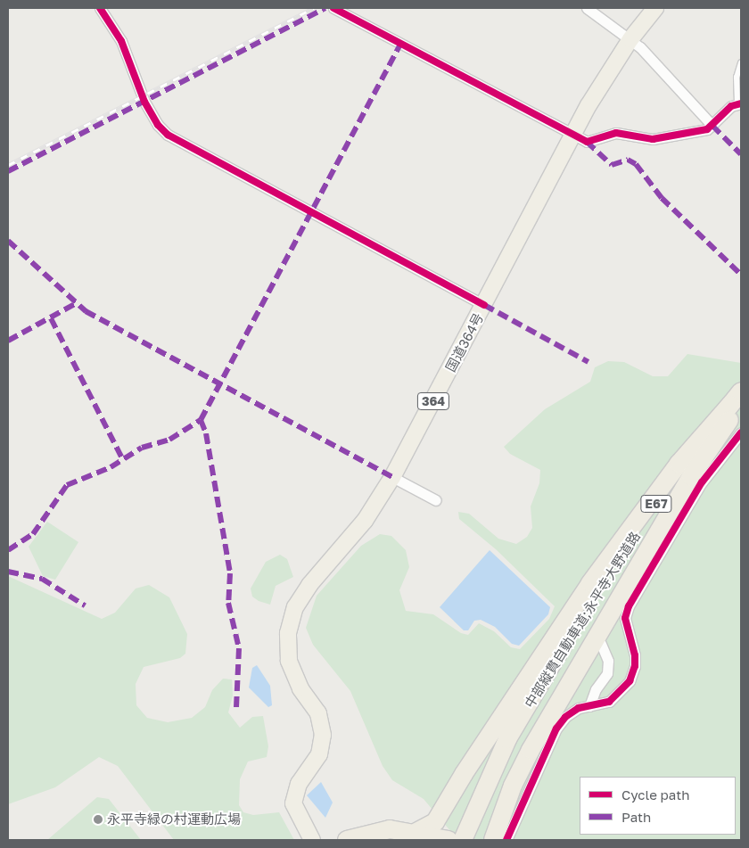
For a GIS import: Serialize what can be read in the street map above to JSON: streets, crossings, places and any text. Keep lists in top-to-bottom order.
{
  "streets": {
    "highway": [
      "国道364号",
      "364",
      "E67",
      "中部縦貫自動車道;永平寺大野道路"
    ]
  },
  "places": ["永平寺緑の村運動広場"],
  "legend": ["Cycle path", "Path"]
}
